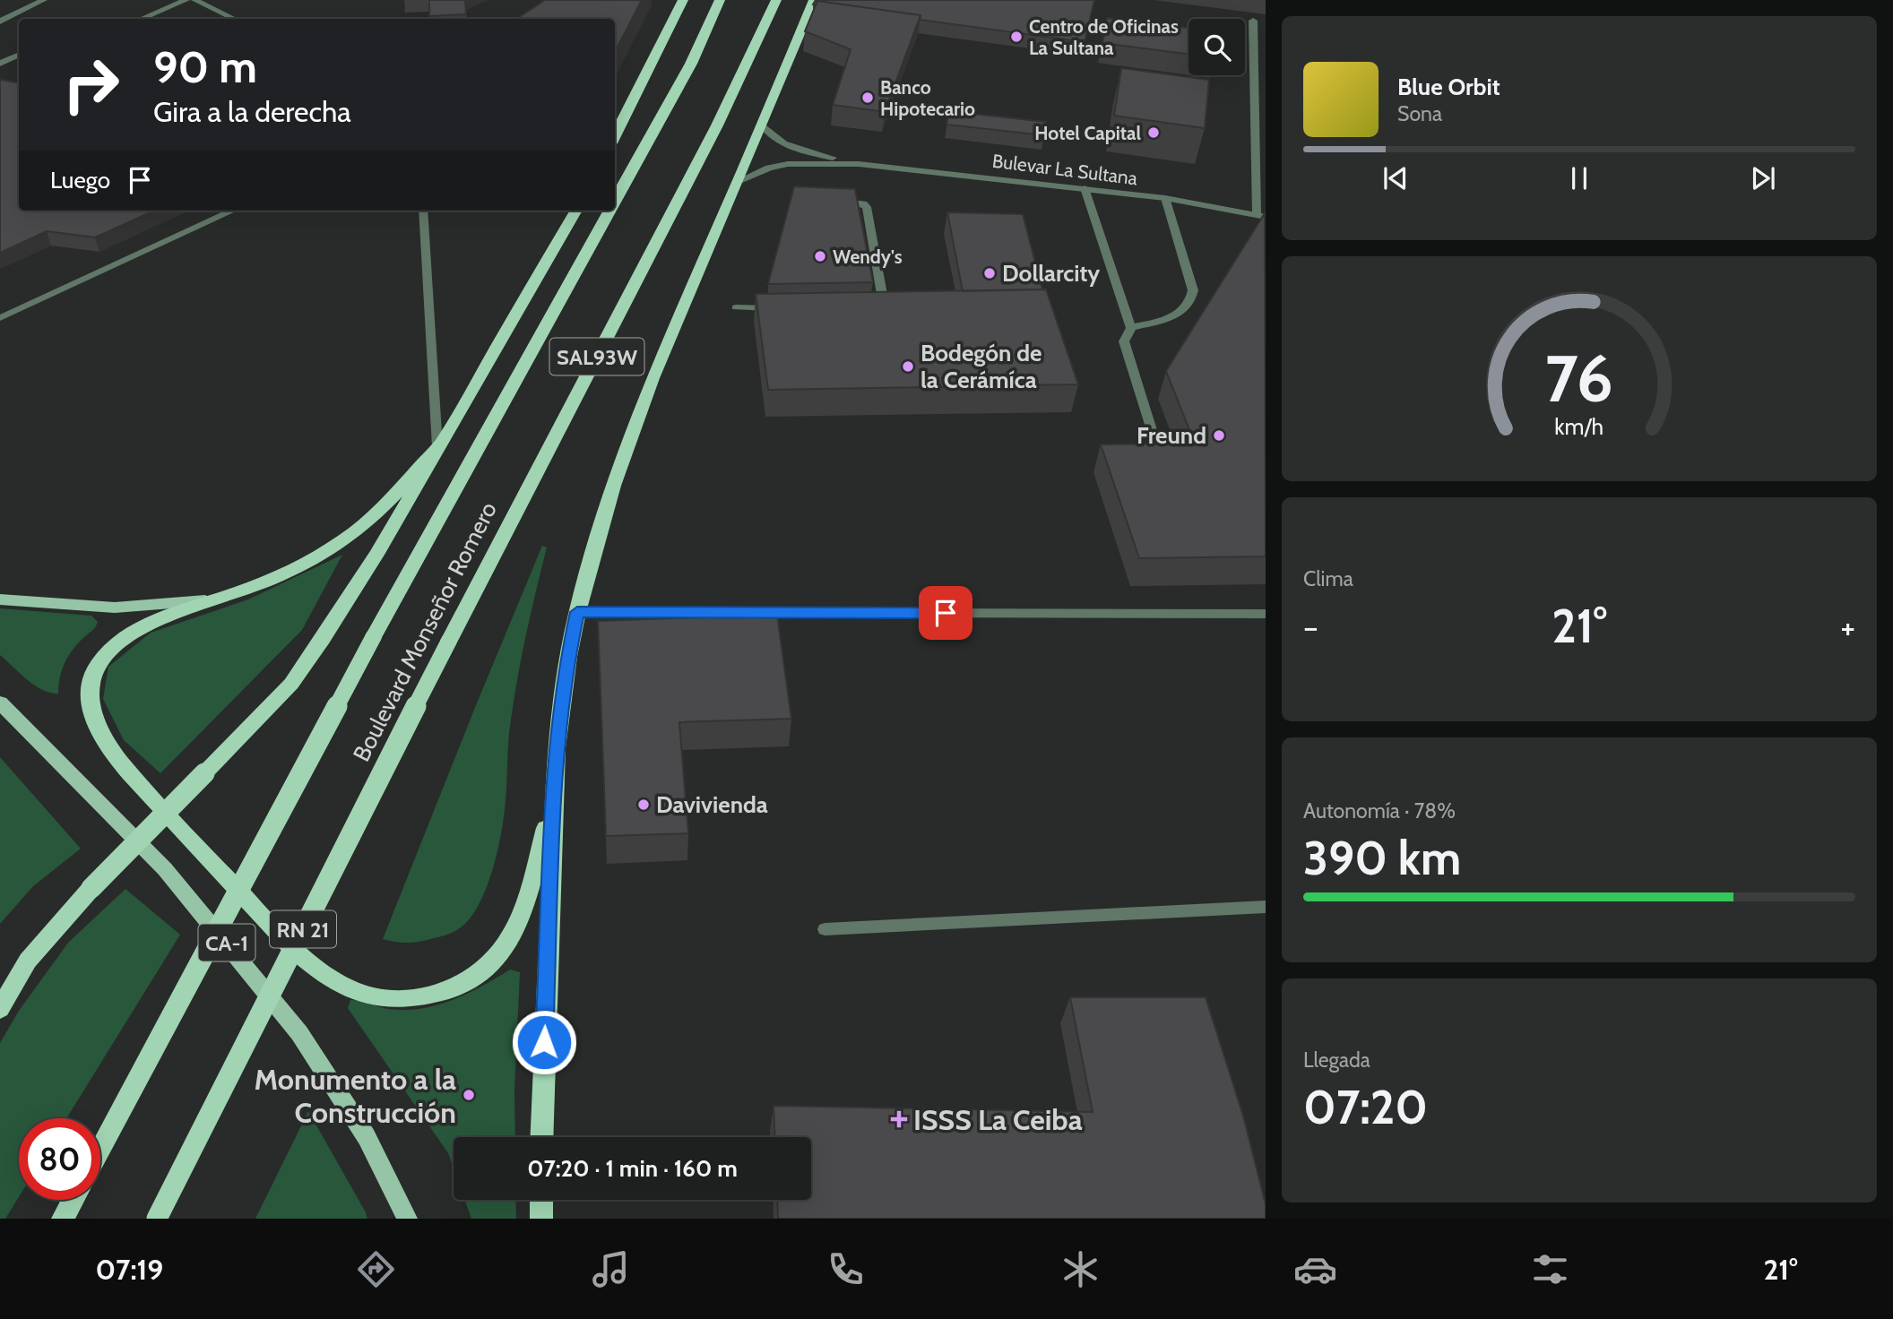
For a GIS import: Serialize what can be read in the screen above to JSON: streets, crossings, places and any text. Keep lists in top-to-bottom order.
{
  "streets": {
    "highway": ["SAL93W", "Boulevard Monseñor Romero", "RN 21"],
    "main road": ["CA-1"],
    "street": ["Bulevar La Sultana"]
  },
  "places": {
    "other": [
      "Centro de Oficinas La Sultana",
      "Banco Hipotecario",
      "Hotel Capital",
      "Wendy's",
      "Dollarcity",
      "Bodegón de la Cerámíca",
      "Freund",
      "Davivienda",
      "Monumento a la Construcción"
    ],
    "health": ["ISSS La Ceiba"]
  },
  "page": {
    "turn": ["90 m", "Gira a la derecha"],
    "song": ["Blue Orbit", "Sona"],
    "then": "Luego",
    "tile": [
      "Clima",
      ["Autonomía · 78%", "390 km"],
      ["Llegada", "07:20"]
    ],
    "heat": ["−", "21°", "+"],
    "limit": "80",
    "trip": "07:20 · 1 min · 160 m",
    "tabs": ["07:19", "21°"],
    "gauge": ["76", "km/h"]
  }
}
